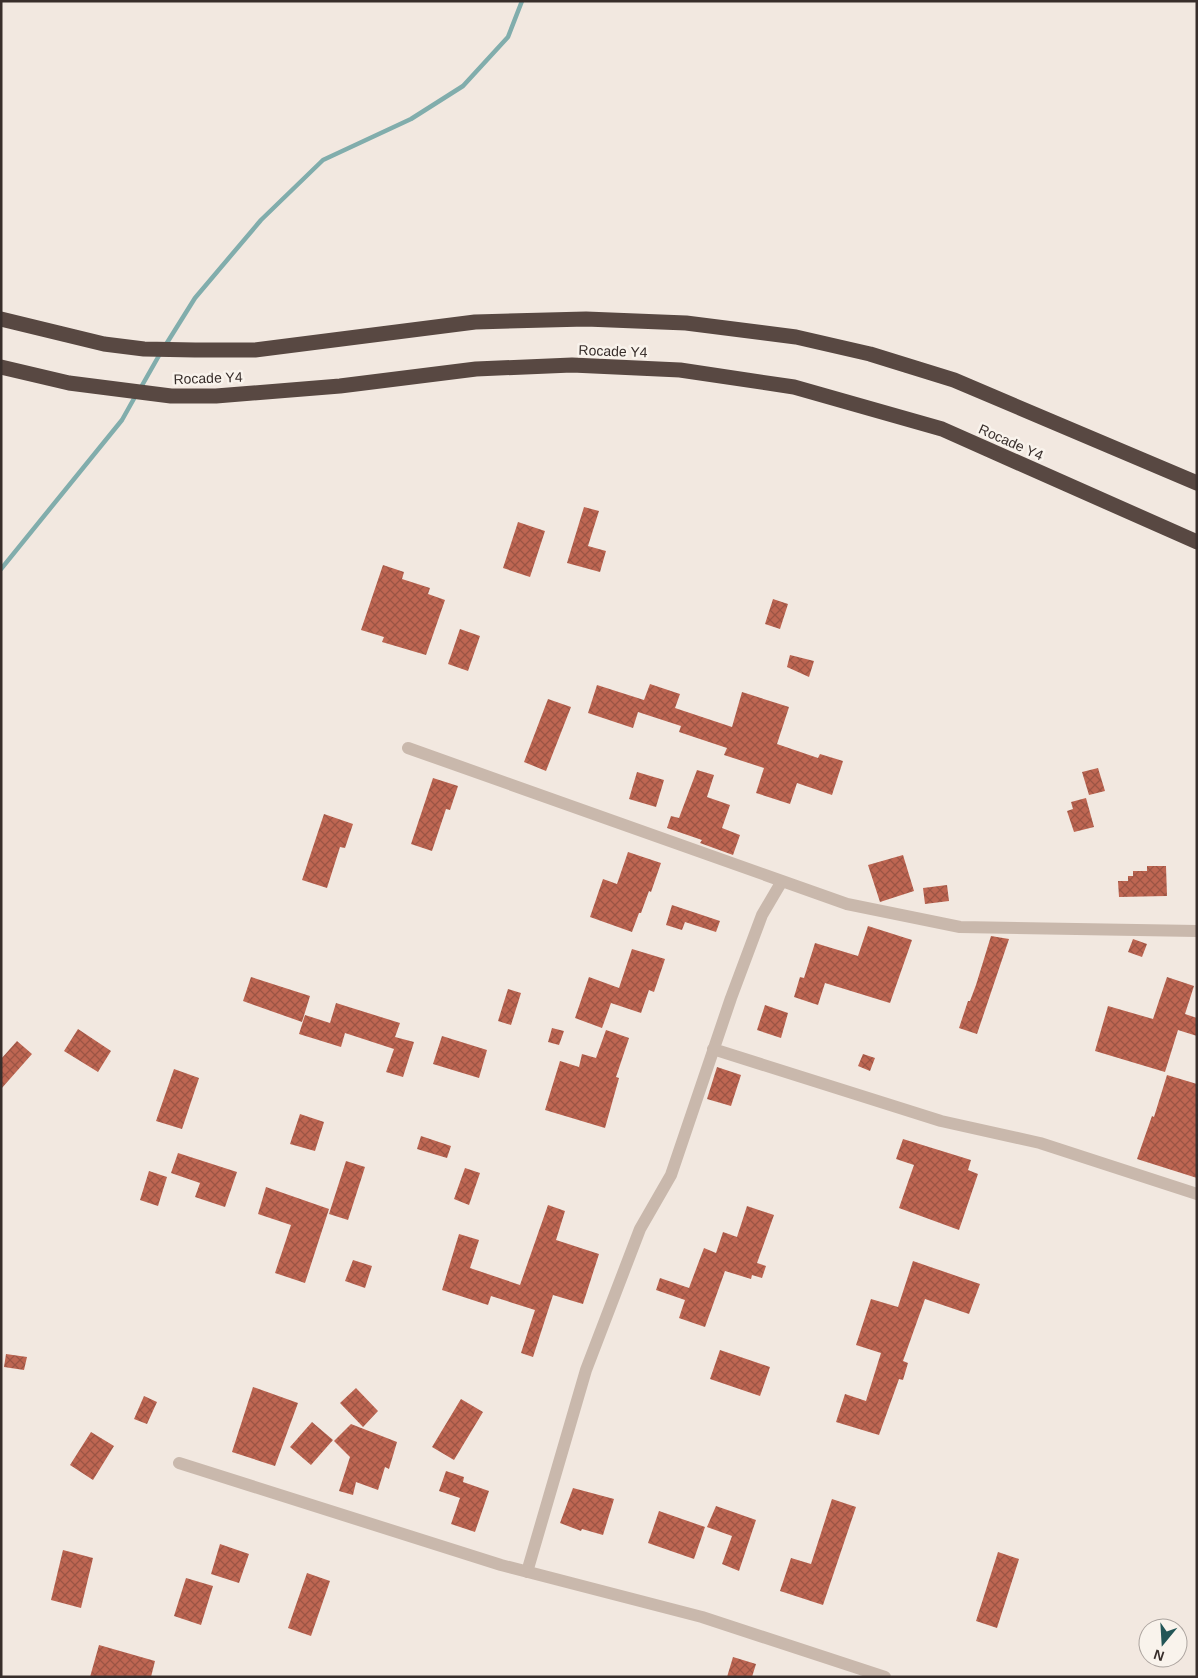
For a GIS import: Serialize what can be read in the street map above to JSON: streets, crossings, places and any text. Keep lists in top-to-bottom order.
{
  "streets": {
    "highway": ["Rocade Y4"]
  },
  "north": "bottom"
}
